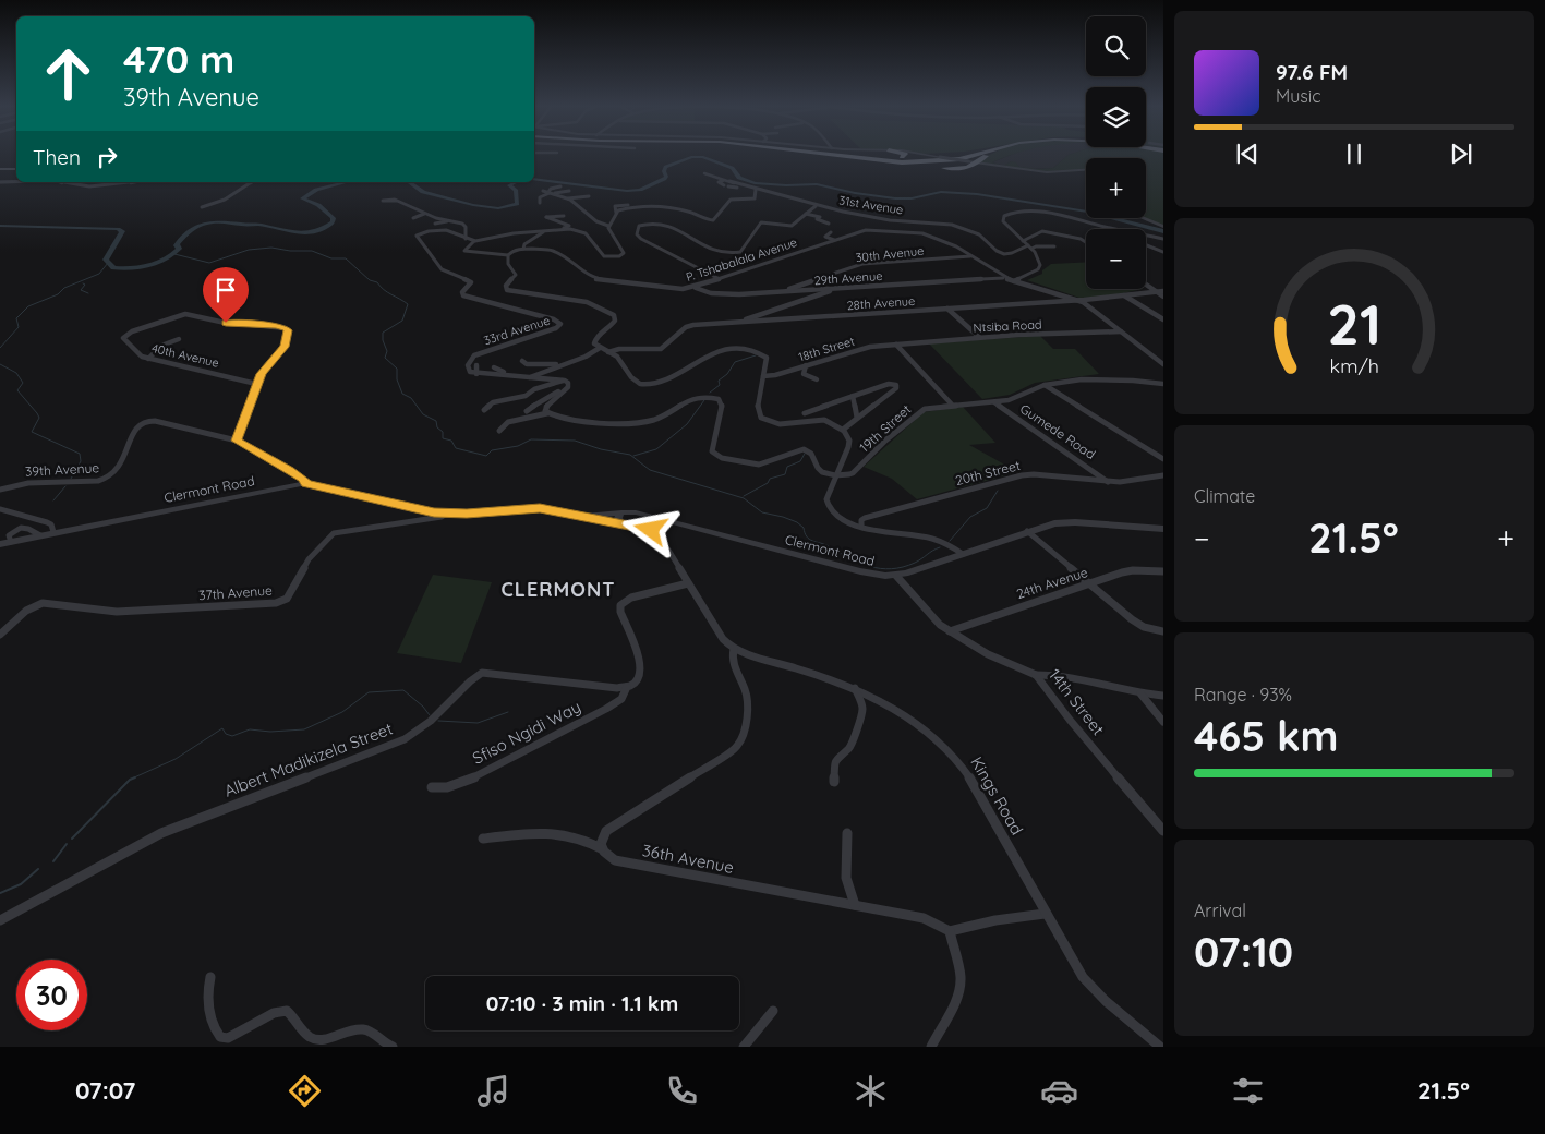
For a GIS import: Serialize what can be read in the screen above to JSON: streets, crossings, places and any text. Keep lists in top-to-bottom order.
{
  "streets": {
    "street": [
      "31st Avenue",
      "30th Avenue",
      "P. Tshabalala Avenue",
      "29th Avenue",
      "28th Avenue",
      "Ntsiba Road",
      "33rd Avenue",
      "18th Street",
      "40th Avenue",
      "19th Street",
      "Gumede Road",
      "39th Avenue",
      "20th Street",
      "Clermont Road",
      "24th Avenue",
      "37th Avenue",
      "14th Street",
      "Sfiso Ngidi Way",
      "Albert Madikizela Street",
      "Kings Road",
      "36th Avenue"
    ]
  },
  "crossings": [
    ["30th Avenue", "P. Tshabalala Avenue"],
    ["30th Avenue", "29th Avenue"],
    ["P. Tshabalala Avenue", "29th Avenue"],
    ["P. Tshabalala Avenue", "28th Avenue"],
    ["Ntsiba Road", "18th Street"],
    ["40th Avenue", "39th Avenue"],
    ["19th Street", "Gumede Road"],
    ["Gumede Road", "20th Street"],
    ["39th Avenue", "Clermont Road"],
    ["Clermont Road", "37th Avenue"],
    ["Clermont Road", "14th Street"],
    ["Clermont Road", "Kings Road"],
    ["24th Avenue", "14th Street"],
    ["Sfiso Ngidi Way", "Albert Madikizela Street"]
  ],
  "districts": ["CLERMONT"],
  "page": {
    "map_buttons": ["+", "−"],
    "turn": ["470 m", "39th Avenue"],
    "song": ["97.6 FM", "Music"],
    "then": "Then",
    "tile": [
      "Climate",
      ["Range · 93%", "465 km"],
      ["Arrival", "07:10"]
    ],
    "heat": ["−", "21.5°", "+"],
    "limit": "30",
    "trip": "07:10 · 3 min · 1.1 km",
    "tabs": ["07:07", "21.5°"],
    "gauge": ["21", "km/h"]
  }
}
